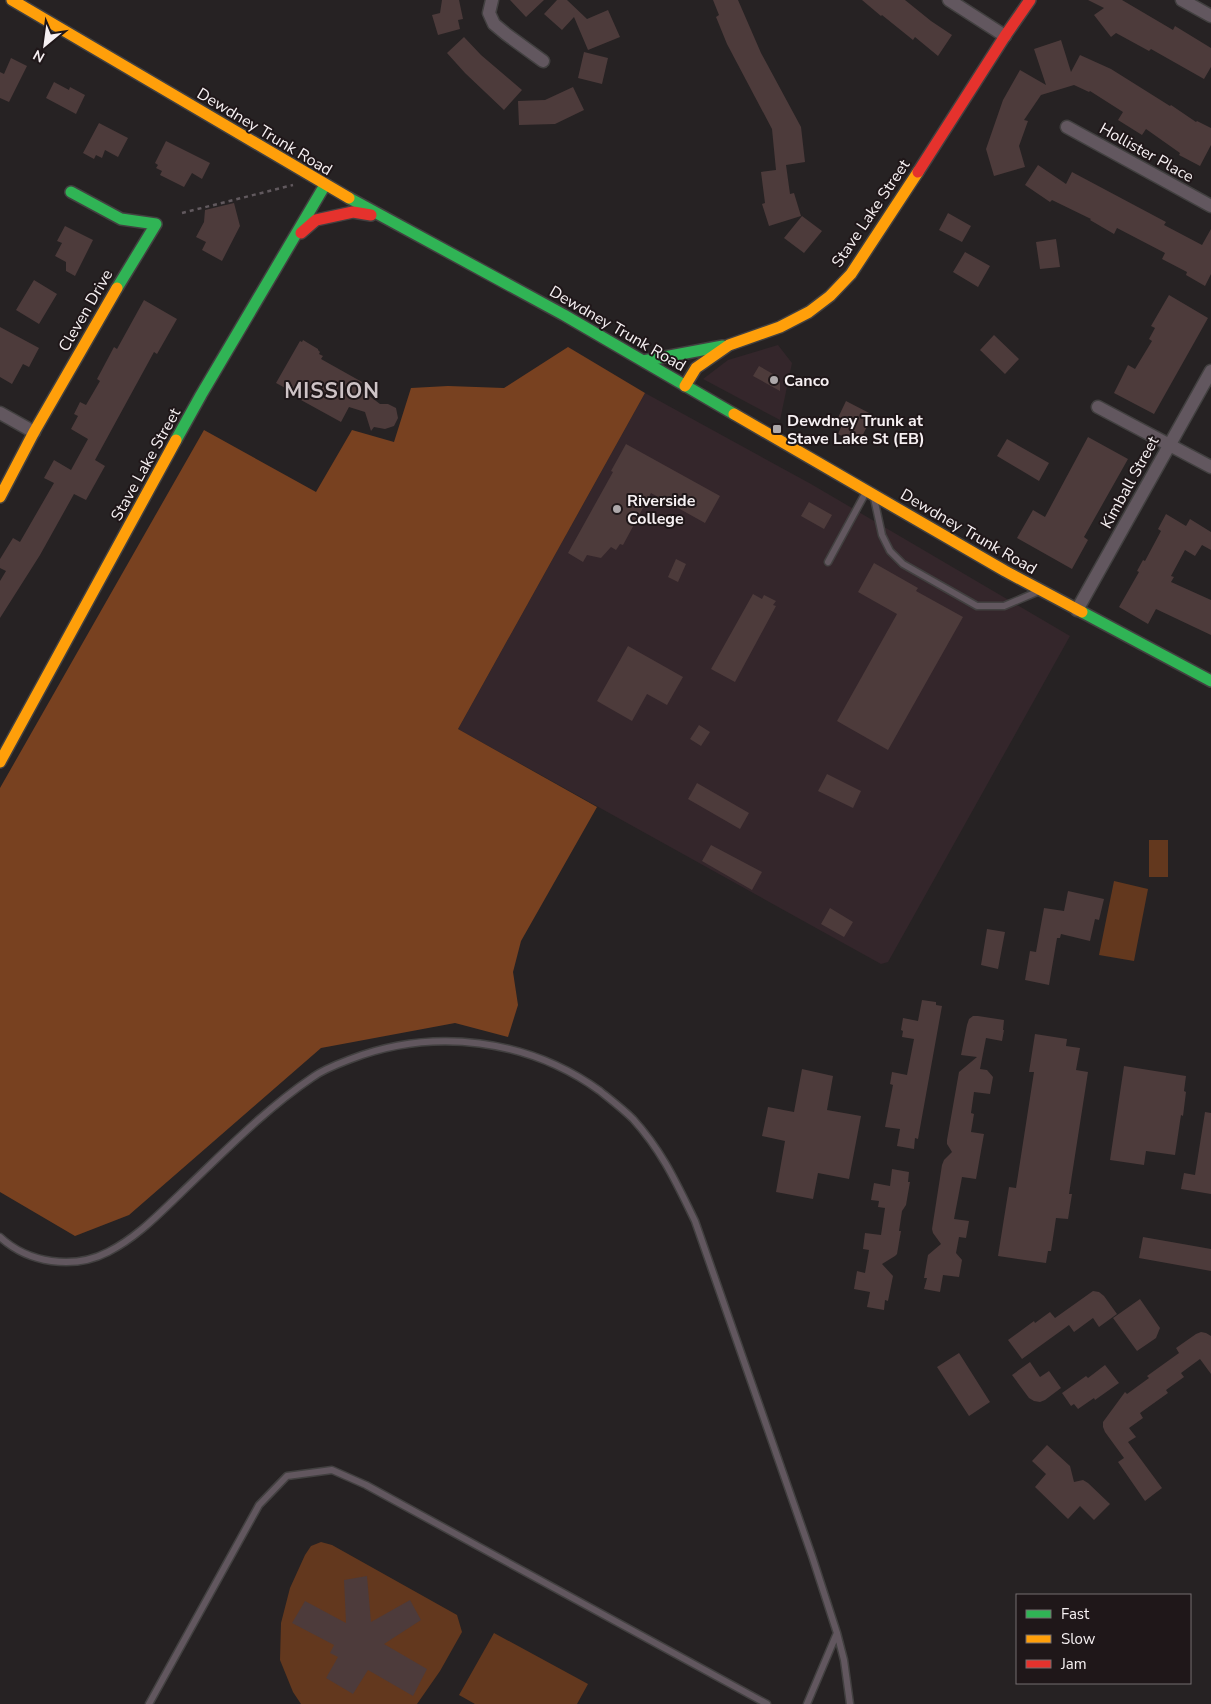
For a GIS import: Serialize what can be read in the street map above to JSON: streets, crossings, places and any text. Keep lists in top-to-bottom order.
{
  "streets": {
    "main road": ["Dewdney Trunk Road", "Stave Lake Street", "Cleven Drive"],
    "street": ["Hollister Place", "Kimball Street"]
  },
  "crossings": [
    ["Dewdney Trunk Road", "Stave Lake Street"],
    ["Dewdney Trunk Road", "Kimball Street"]
  ],
  "districts": ["MISSION"],
  "places": {
    "other": ["Canco", "Riverside College"],
    "transit": ["Dewdney Trunk at Stave Lake St (EB)"]
  },
  "legend": ["Fast", "Slow", "Jam"],
  "north": "bottom left"
}
